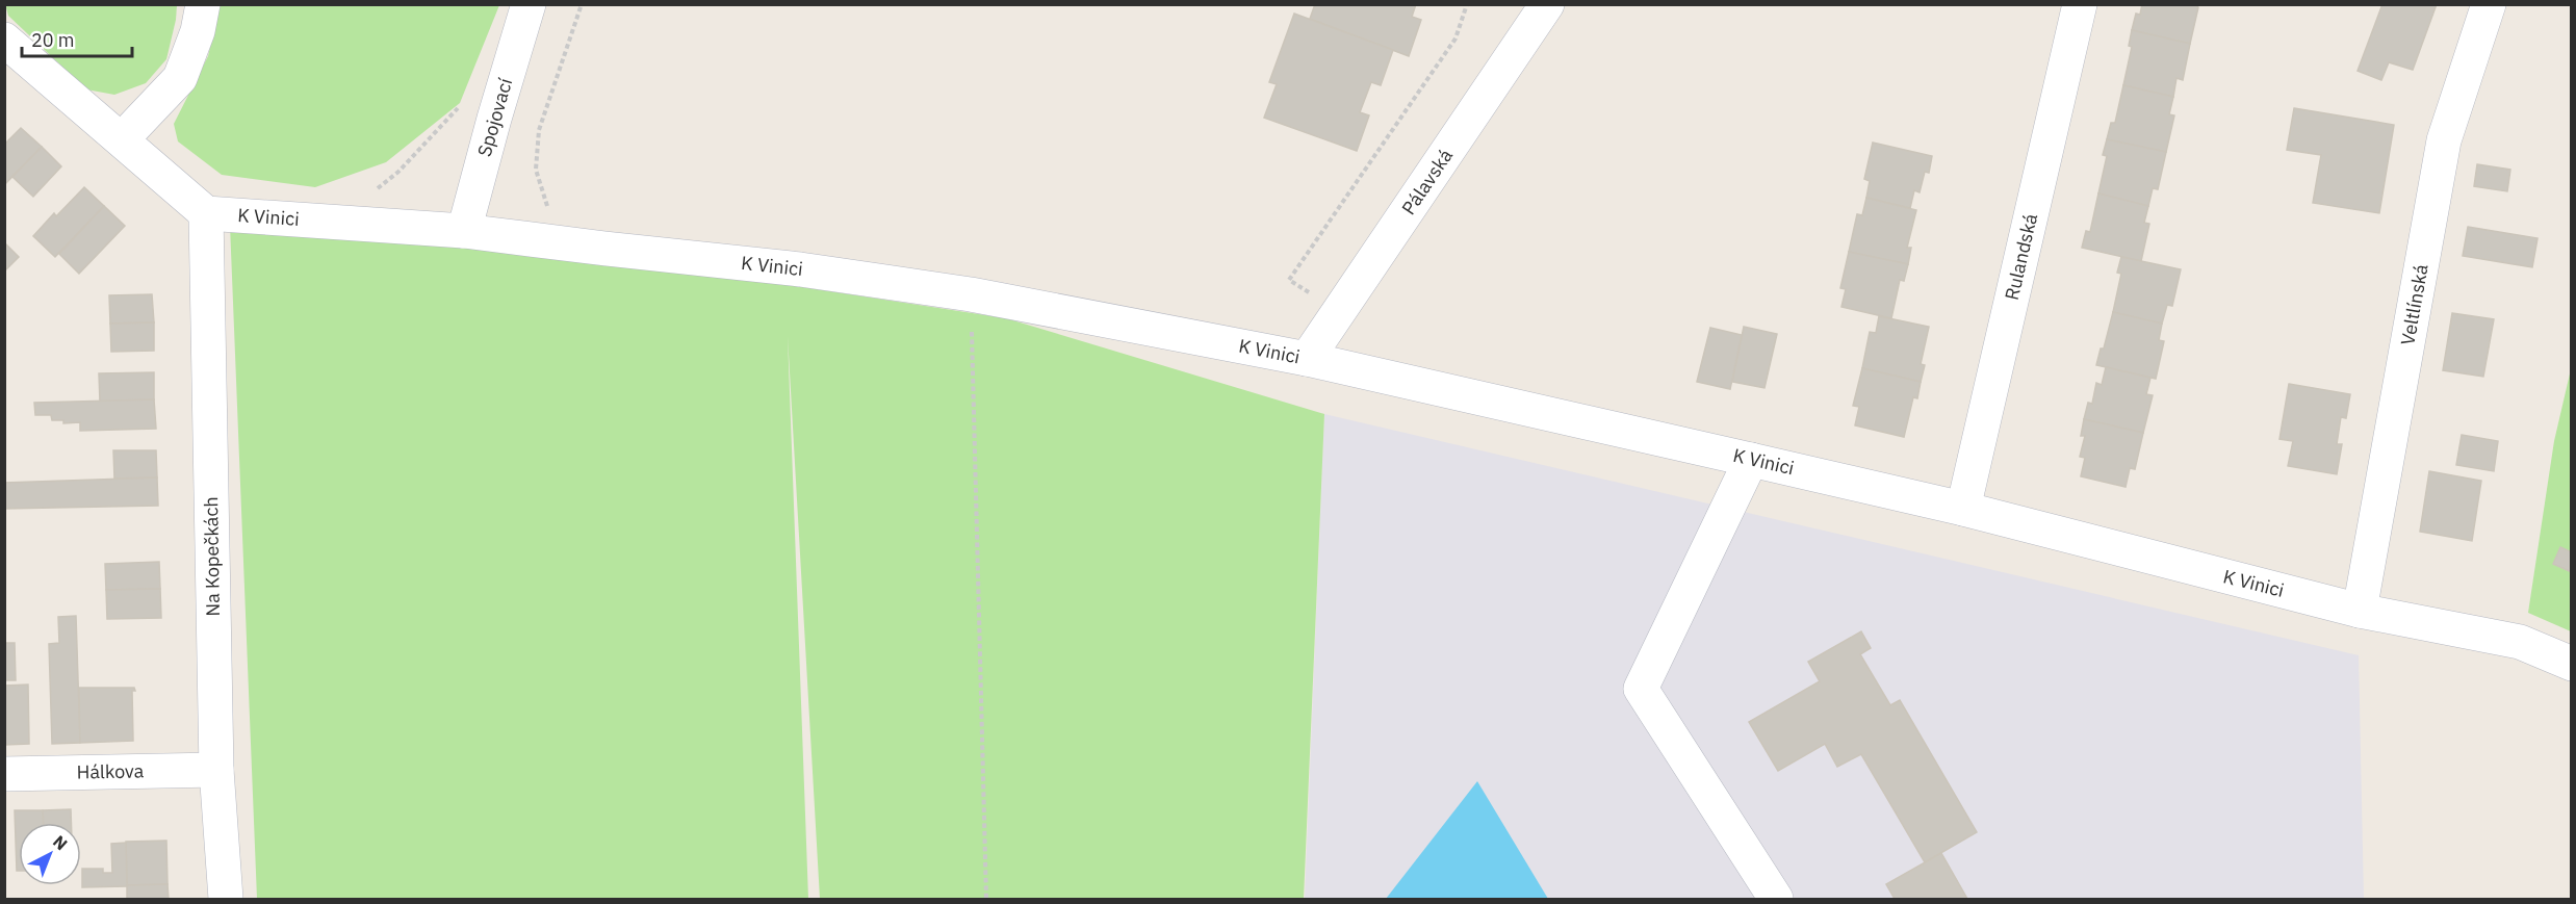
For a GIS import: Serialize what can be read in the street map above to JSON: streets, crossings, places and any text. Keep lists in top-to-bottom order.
{
  "streets": {
    "street": [
      "Spojovací",
      "Pálavská",
      "K Vinici",
      "Rulandská",
      "Veltlínská",
      "Na Kopečkách",
      "Hálkova"
    ]
  },
  "crossings": [
    ["Spojovací", "K Vinici"],
    ["Pálavská", "K Vinici"],
    ["K Vinici", "Rulandská"],
    ["K Vinici", "Veltlínská"],
    ["K Vinici", "Na Kopečkách"],
    ["Na Kopečkách", "Hálkova"]
  ],
  "scale_bar": "20 m",
  "north": "top right"
}
